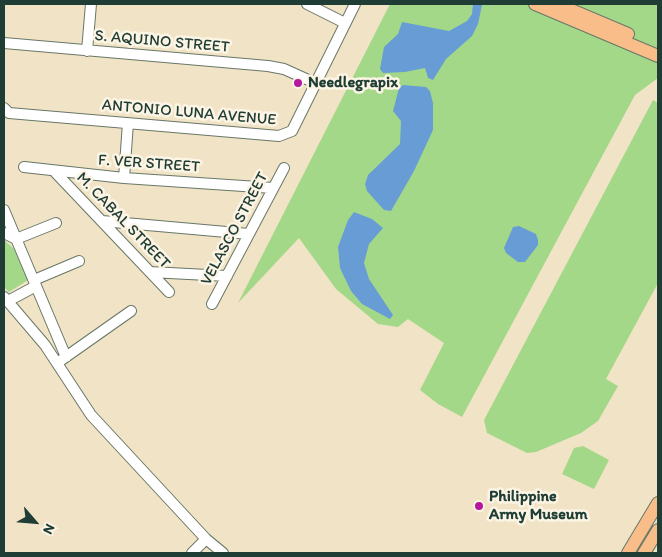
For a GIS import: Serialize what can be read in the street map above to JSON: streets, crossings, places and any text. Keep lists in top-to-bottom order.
{
  "streets": {
    "street": [
      "S. AQUINO STREET",
      "ANTONIO LUNA AVENUE",
      "F. VER STREET",
      "M. CABAL STREET",
      "VELASCO STREET"
    ]
  },
  "crossings": [
    ["S. AQUINO STREET", "ANTONIO LUNA AVENUE"],
    ["F. VER STREET", "M. CABAL STREET"],
    ["F. VER STREET", "VELASCO STREET"]
  ],
  "places": ["Needlegrapix", "Philippine Army Museum"],
  "north": "bottom right"
}
